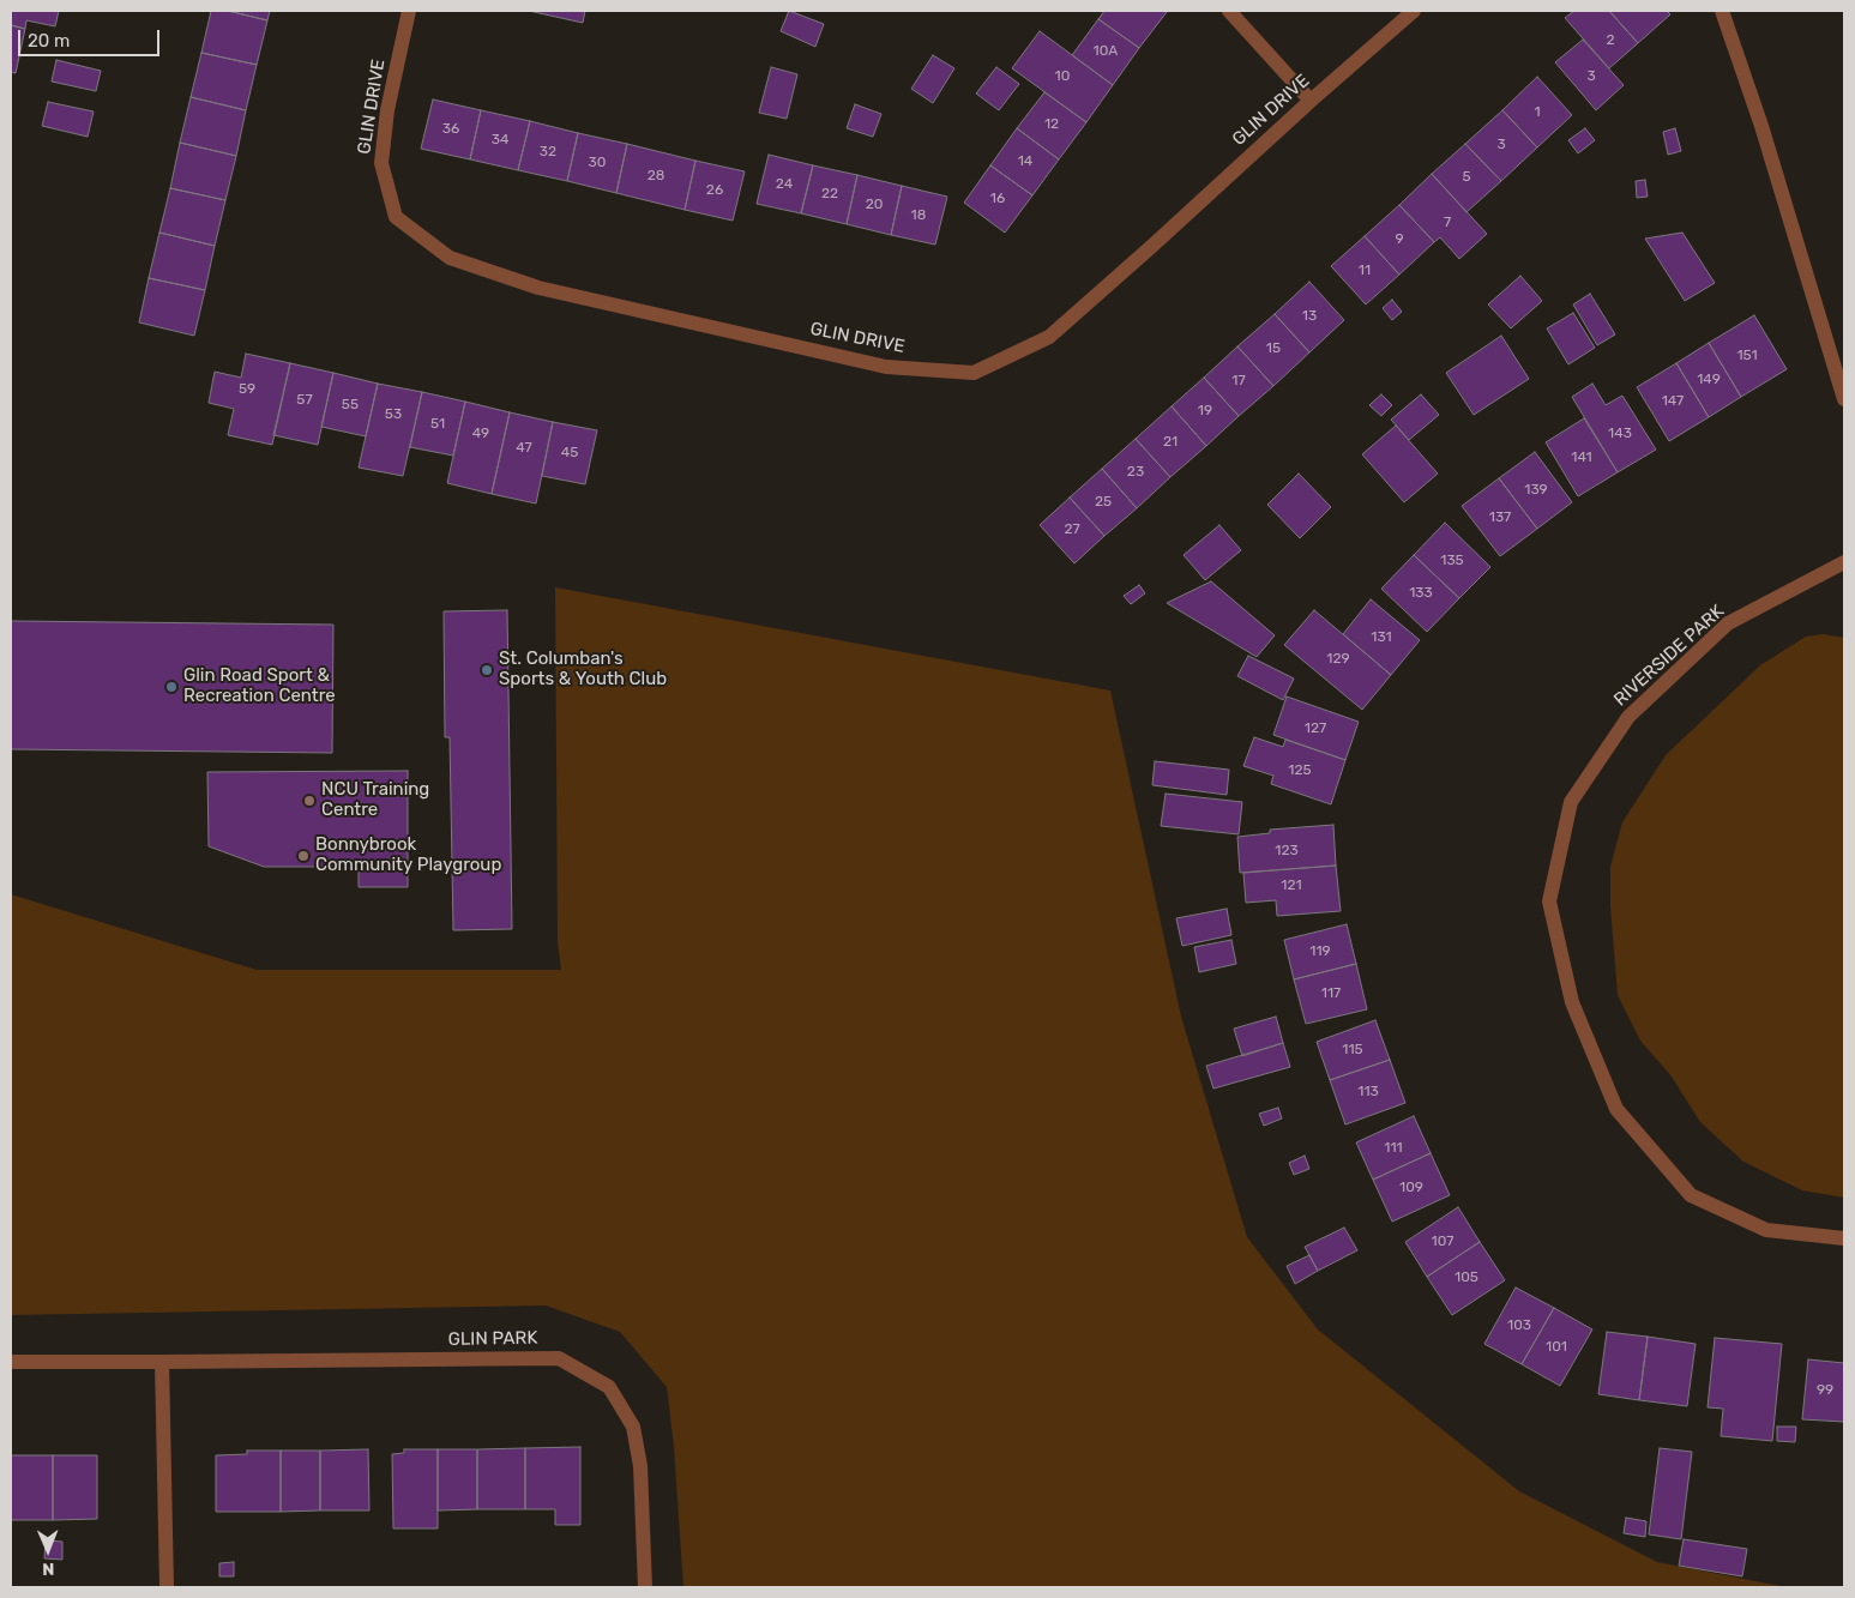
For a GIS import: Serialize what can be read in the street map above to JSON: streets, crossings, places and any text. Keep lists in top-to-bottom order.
{
  "streets": {
    "street": ["GLIN DRIVE", "RIVERSIDE PARK", "GLIN PARK"]
  },
  "places": [
    "St. Columban's Sports & Youth Club",
    "Glin Road Sport & Recreation Centre",
    "NCU Training Centre",
    "Bonnybrook Community Playgroup"
  ],
  "house_numbers": [
    "2",
    "10A",
    "10",
    "3",
    "1",
    "12",
    "36",
    "34",
    "3",
    "32",
    "14",
    "30",
    "28",
    "5",
    "24",
    "26",
    "22",
    "16",
    "20",
    "18",
    "7",
    "9",
    "11",
    "13",
    "15",
    "151",
    "149",
    "17",
    "59",
    "57",
    "147",
    "55",
    "19",
    "53",
    "51",
    "49",
    "143",
    "21",
    "47",
    "45",
    "141",
    "23",
    "139",
    "25",
    "137",
    "27",
    "135",
    "133",
    "131",
    "129",
    "127",
    "125",
    "123",
    "121",
    "119",
    "117",
    "115",
    "113",
    "111",
    "109",
    "107",
    "105",
    "103",
    "101",
    "99"
  ],
  "scale_bar": "20 m",
  "north": "bottom"
}
